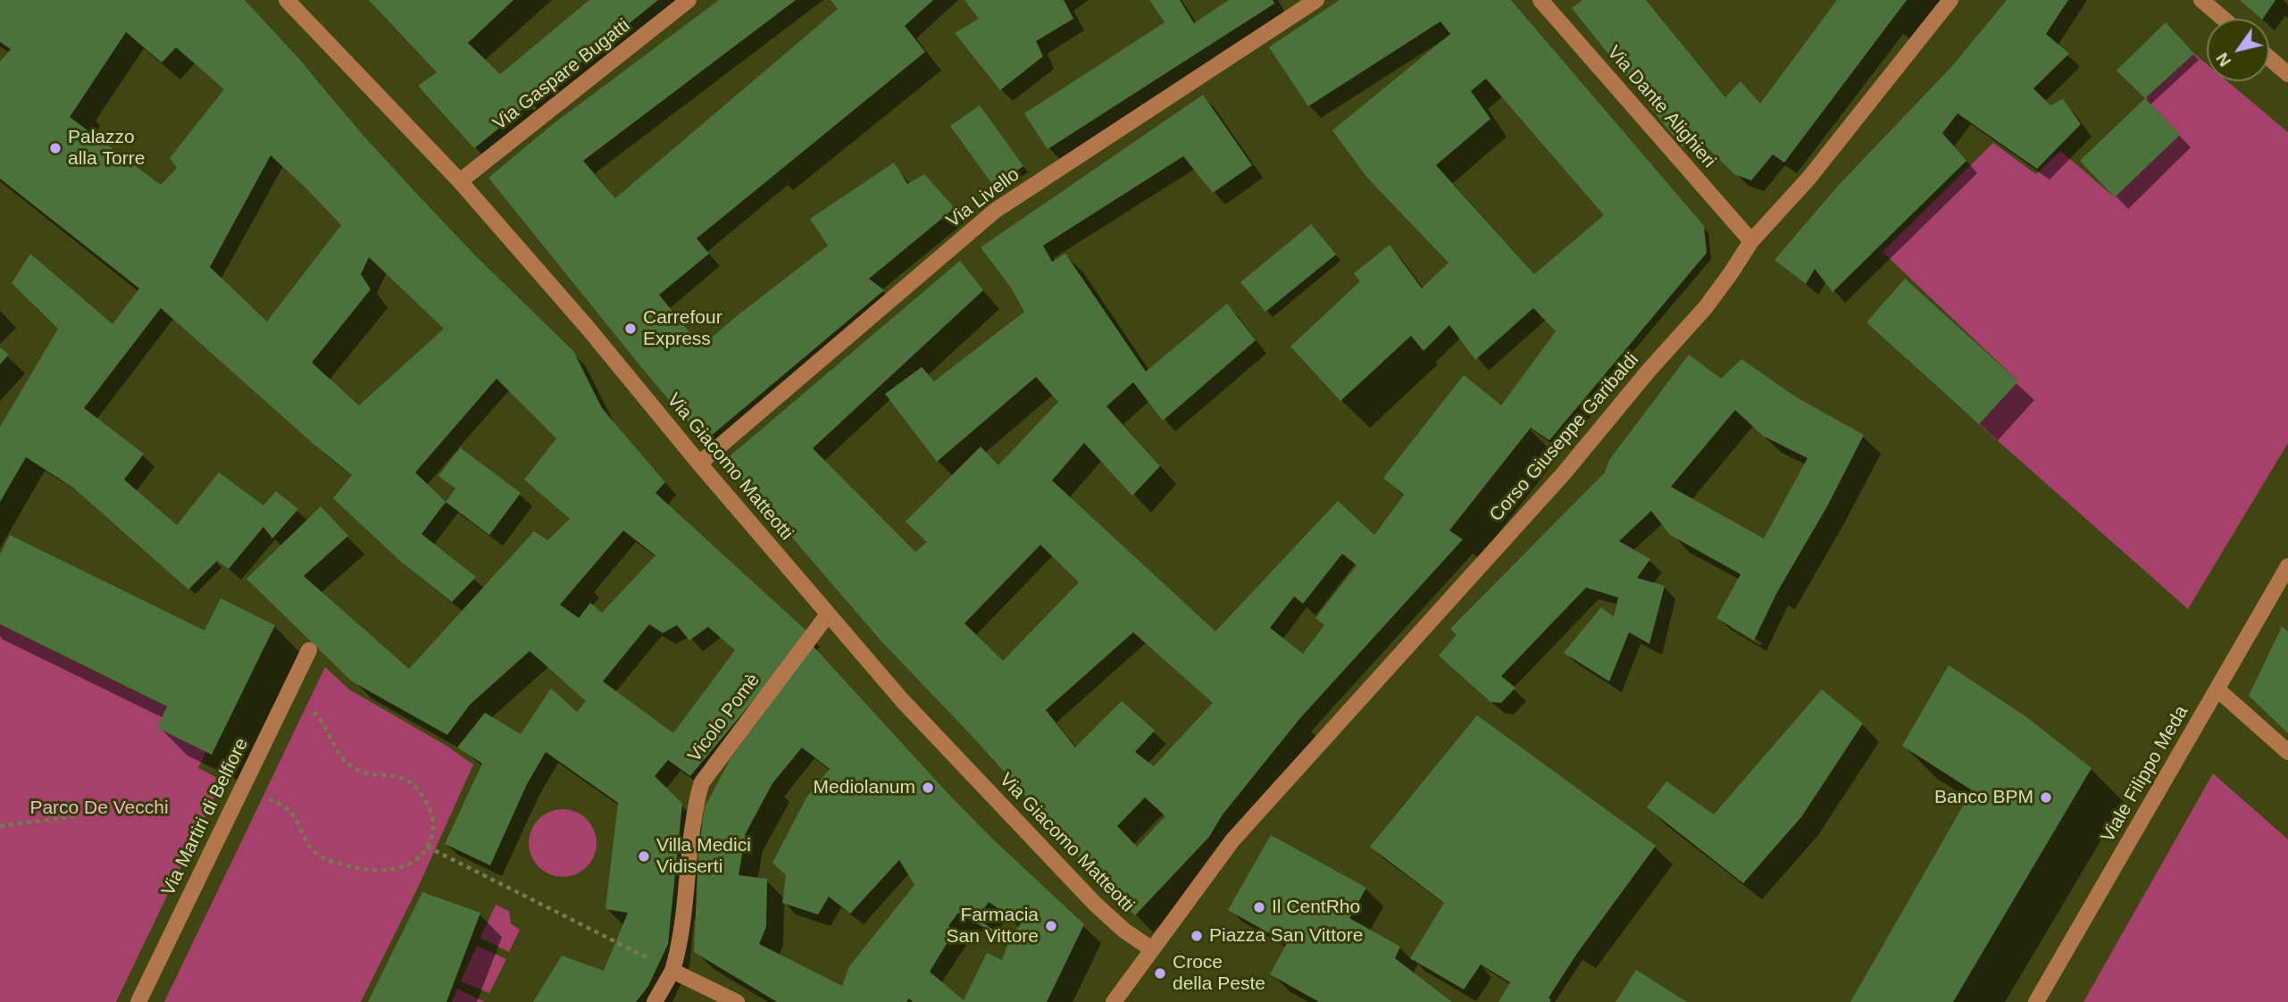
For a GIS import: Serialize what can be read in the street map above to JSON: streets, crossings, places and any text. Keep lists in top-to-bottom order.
{
  "streets": {
    "street": [
      "Via Gaspare Bugatti",
      "Via Dante Alighieri",
      "Via Livello",
      "Corso Giuseppe Garibaldi",
      "Via Giacomo Matteotti",
      "Vicolo Pomè",
      "Viale Filippo Meda",
      "Via Martiri di Belfiore"
    ]
  },
  "crossings": [
    ["Via Gaspare Bugatti", "Via Giacomo Matteotti"],
    ["Via Dante Alighieri", "Corso Giuseppe Garibaldi"],
    ["Via Livello", "Via Giacomo Matteotti"],
    ["Corso Giuseppe Garibaldi", "Via Giacomo Matteotti"],
    ["Via Giacomo Matteotti", "Vicolo Pomè"]
  ],
  "parks": ["Parco De Vecchi"],
  "places": [
    "Palazzo alla Torre",
    "Carrefour Express",
    "Mediolanum",
    "Banco BPM",
    "Villa Medici Vidiserti",
    "Il CentRho",
    "Farmacia San Vittore",
    "Piazza San Vittore",
    "Croce della Peste"
  ],
  "north": "bottom left"
}
